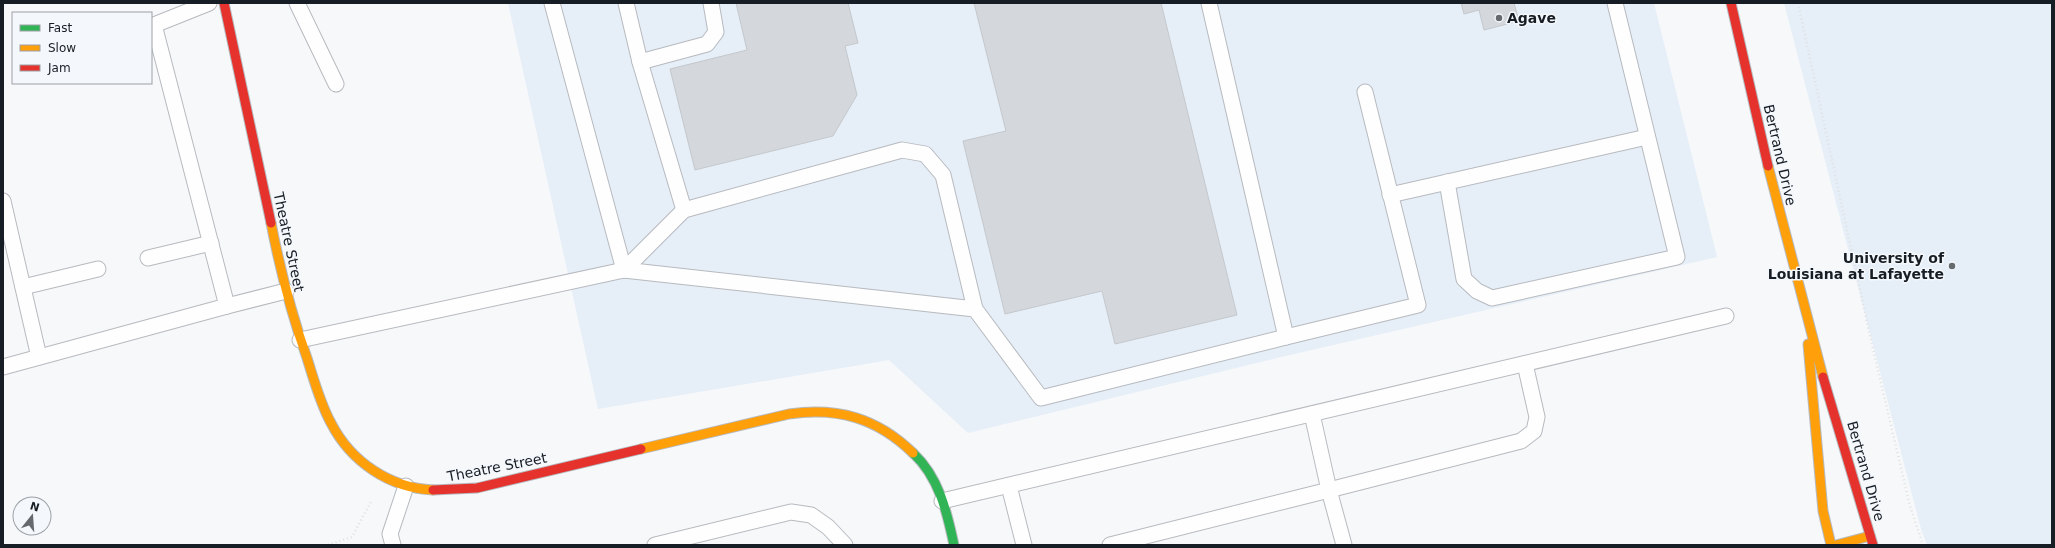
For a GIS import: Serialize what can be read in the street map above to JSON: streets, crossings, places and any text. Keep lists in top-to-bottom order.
{
  "streets": {
    "street": ["Bertrand Drive", "Theatre Street"]
  },
  "places": ["Agave", "University of Louisiana at Lafayette"],
  "legend": ["Fast", "Slow", "Jam"],
  "north": "top"
}
